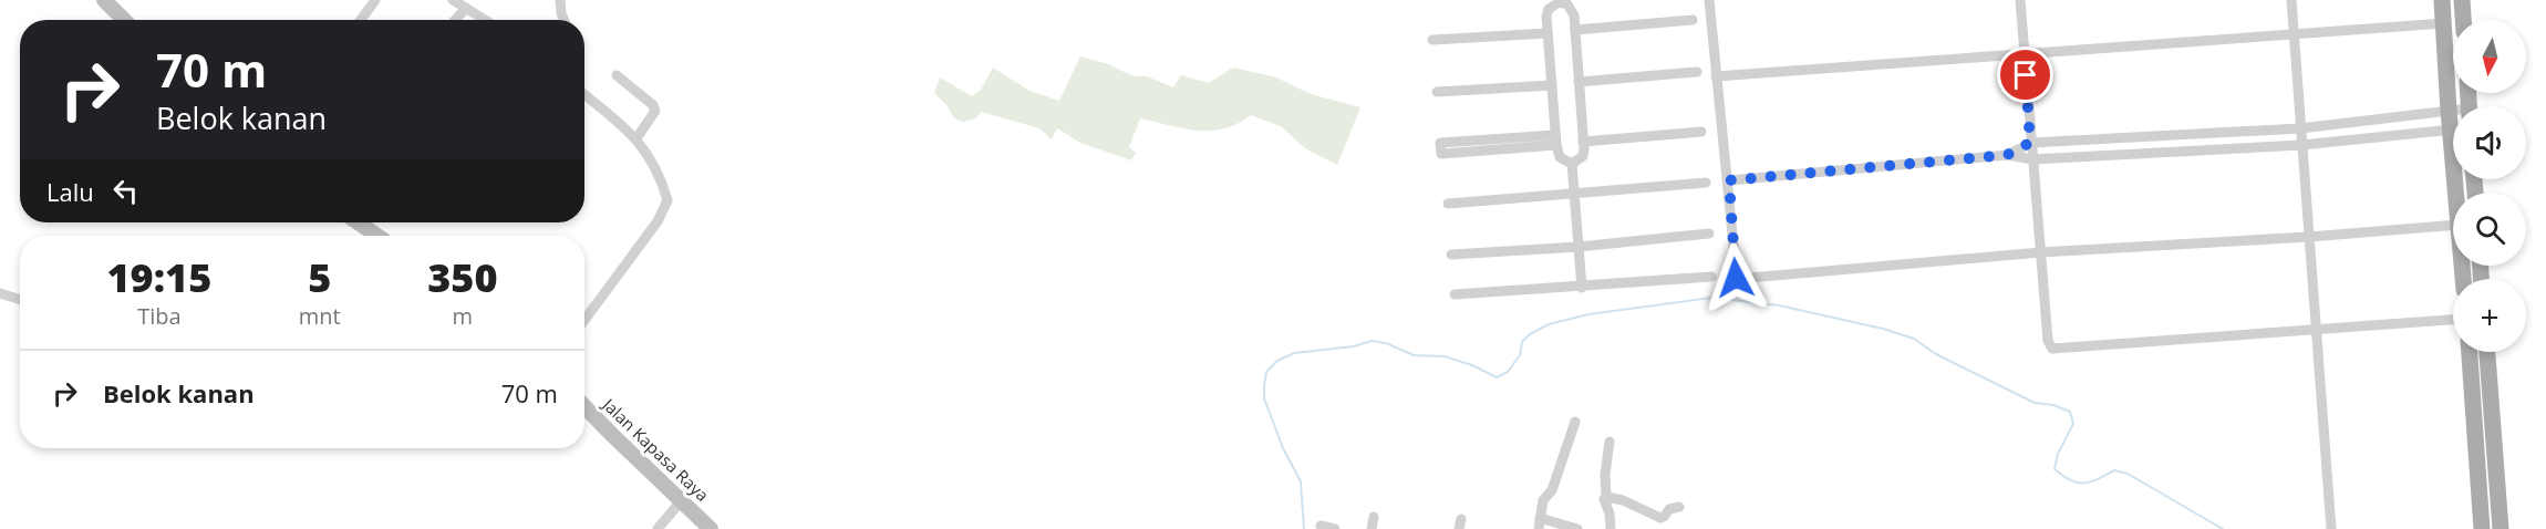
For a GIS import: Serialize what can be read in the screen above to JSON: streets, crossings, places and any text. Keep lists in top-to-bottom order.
{
  "streets": {
    "main road": ["Jalan Kapasa Raya"]
  },
  "north": "bottom",
  "page": {
    "map_buttons": "+",
    "turn": ["70 m", "Belok kanan"],
    "then": "Lalu",
    "eta": [
      "19:15",
      "Tiba",
      "5",
      "mnt",
      "350",
      "m"
    ],
    "list": [
      {
        "name": "Belok kanan",
        "value": "70 m"
      }
    ]
  }
}
